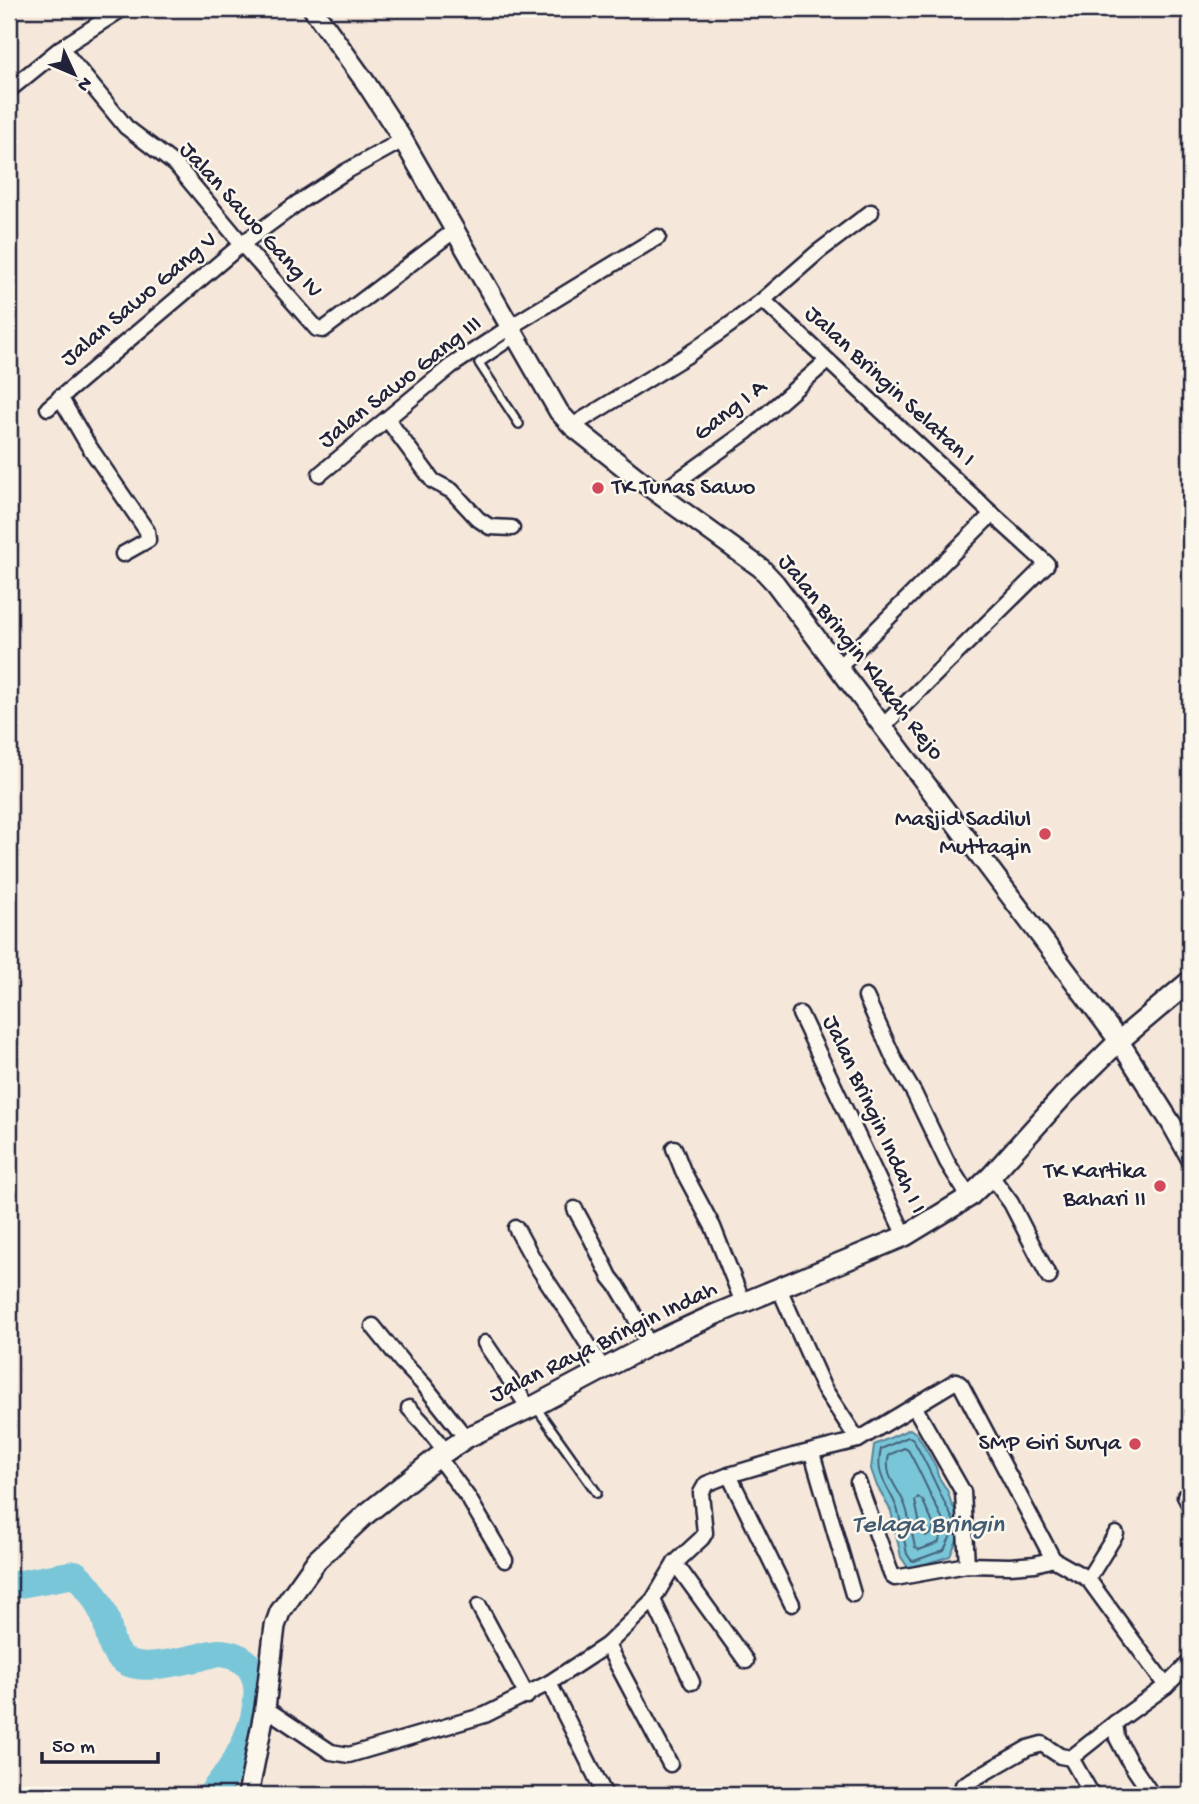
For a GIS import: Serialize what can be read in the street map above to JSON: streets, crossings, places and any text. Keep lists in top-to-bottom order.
{
  "streets": {
    "main road": ["Jalan Raya Bringin Indah"],
    "street": [
      "Jalan Sawo Gang IV",
      "Jalan Sawo Gang V",
      "Jalan Sawo Gang III",
      "Jalan Bringin Selatan I",
      "Gang I A",
      "Jalan Bringin Klakah Rejo",
      "Jalan Bringin Indah I I"
    ]
  },
  "crossings": [
    ["Jalan Sawo Gang IV", "Jalan Sawo Gang V"],
    ["Jalan Sawo Gang IV", "Jalan Bringin Klakah Rejo"],
    ["Jalan Sawo Gang V", "Jalan Bringin Klakah Rejo"],
    ["Jalan Sawo Gang III", "Jalan Bringin Klakah Rejo"],
    ["Jalan Bringin Selatan I", "Gang I A"],
    ["Jalan Bringin Selatan I", "Jalan Bringin Klakah Rejo"],
    ["Gang I A", "Jalan Bringin Klakah Rejo"],
    ["Jalan Bringin Klakah Rejo", "Jalan Raya Bringin Indah"],
    ["Jalan Bringin Indah I I", "Jalan Raya Bringin Indah"]
  ],
  "water": ["Telaga Bringin"],
  "places": [
    "TK Tunas Sawo",
    "Masjid Sadilul Muttaqin",
    "TK Kartika Bahari II",
    "SMP Giri Surya"
  ],
  "scale_bar": "50 m",
  "north": "bottom right"
}
